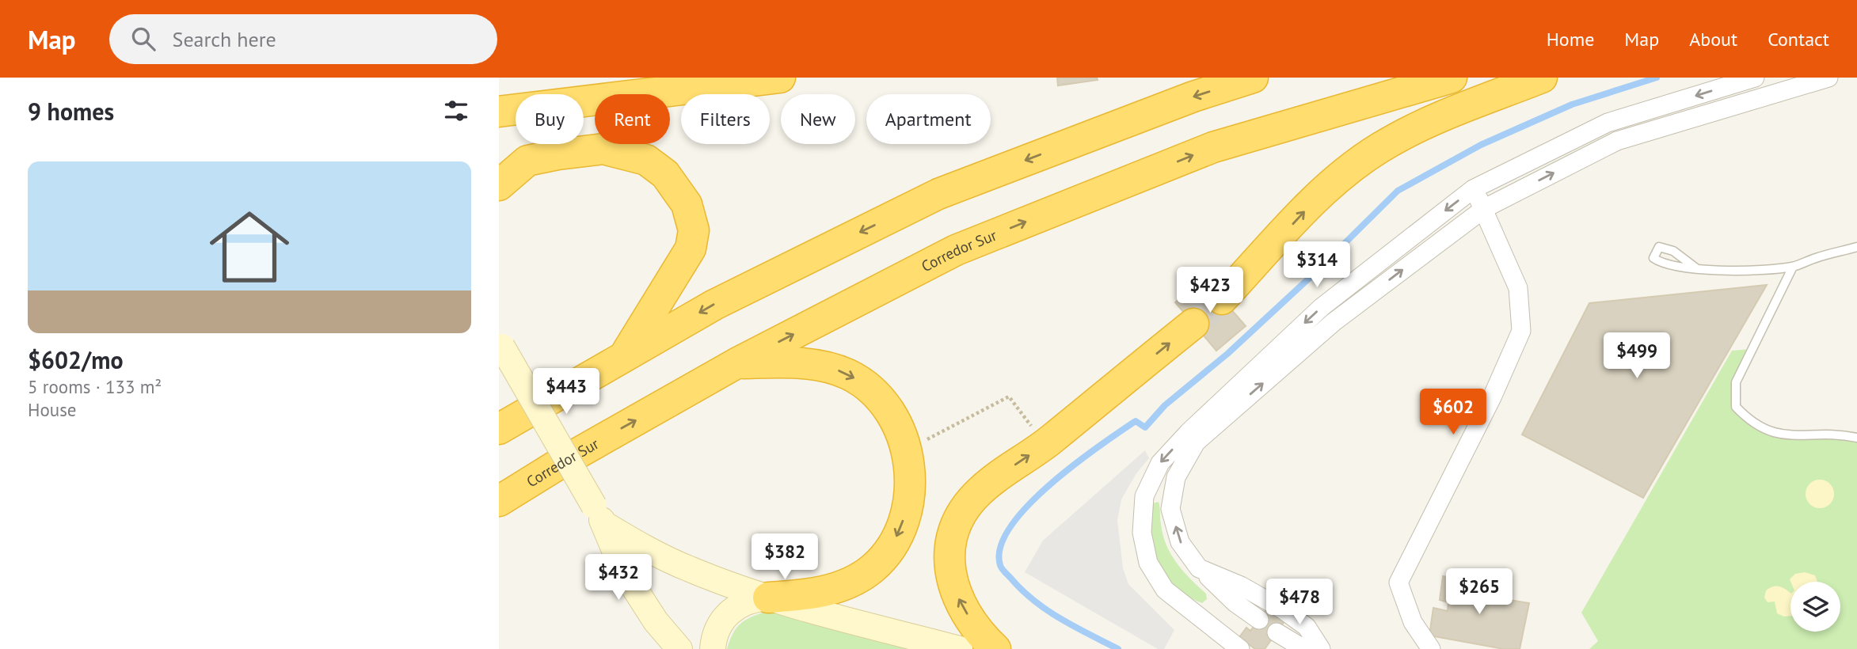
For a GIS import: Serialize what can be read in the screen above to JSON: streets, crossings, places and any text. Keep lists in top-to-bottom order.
{
  "streets": {
    "highway": ["Corredor Sur"]
  },
  "page": {
    "header": "Map",
    "search": "Search here",
    "nav": [
      "Home",
      "Map",
      "About",
      "Contact"
    ],
    "heading": "9 homes",
    "chip": [
      "Buy",
      "Rent",
      "Filters",
      "New",
      "Apartment"
    ],
    "list": [
      {
        "name": "$602/mo",
        "note": "5 rooms · 133 m² · House"
      }
    ],
    "price": [
      "$314",
      "$423",
      "$499",
      "$443",
      "$602",
      "$382",
      "$432",
      "$265",
      "$478"
    ]
  }
}
